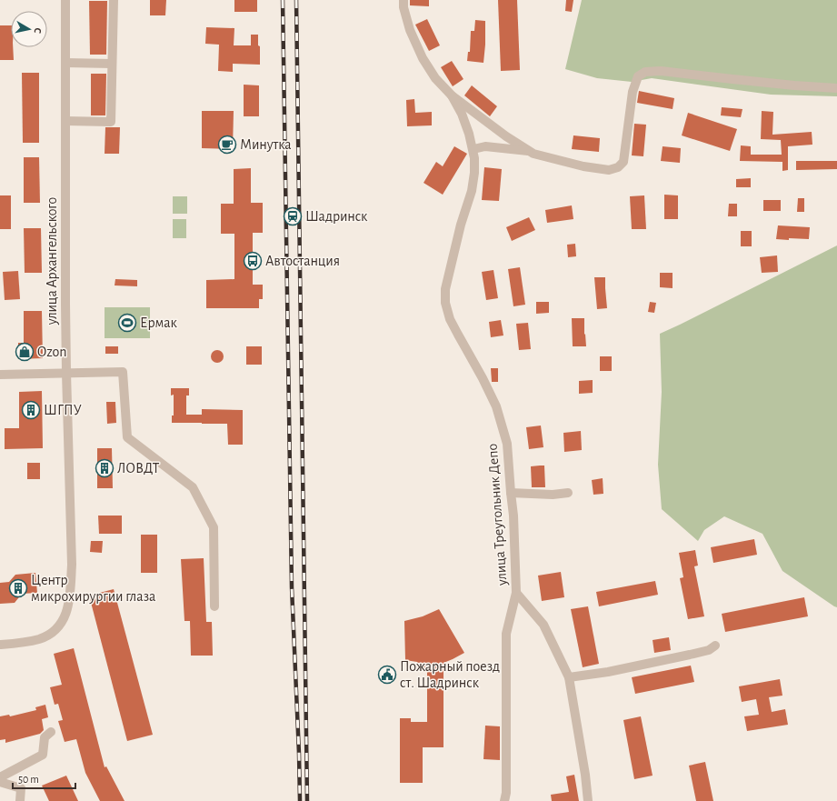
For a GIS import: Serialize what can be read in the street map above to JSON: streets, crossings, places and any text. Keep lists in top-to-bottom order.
{
  "streets": {
    "street": ["улица Архангельского", "улица Треугольник Депо"]
  },
  "places": {
    "cafe": ["Минутка"],
    "station": ["Шадринск"],
    "bus stop": ["Автостанция"],
    "sports": ["Ермак"],
    "shop": ["Ozon"],
    "building": ["ШГПУ", "ЛОВДТ", "Центр микрохирургии глаза"],
    "public building": ["Пожарный поезд ст. Шадринск"]
  },
  "scale_bar": "50 m",
  "north": "right"
}
